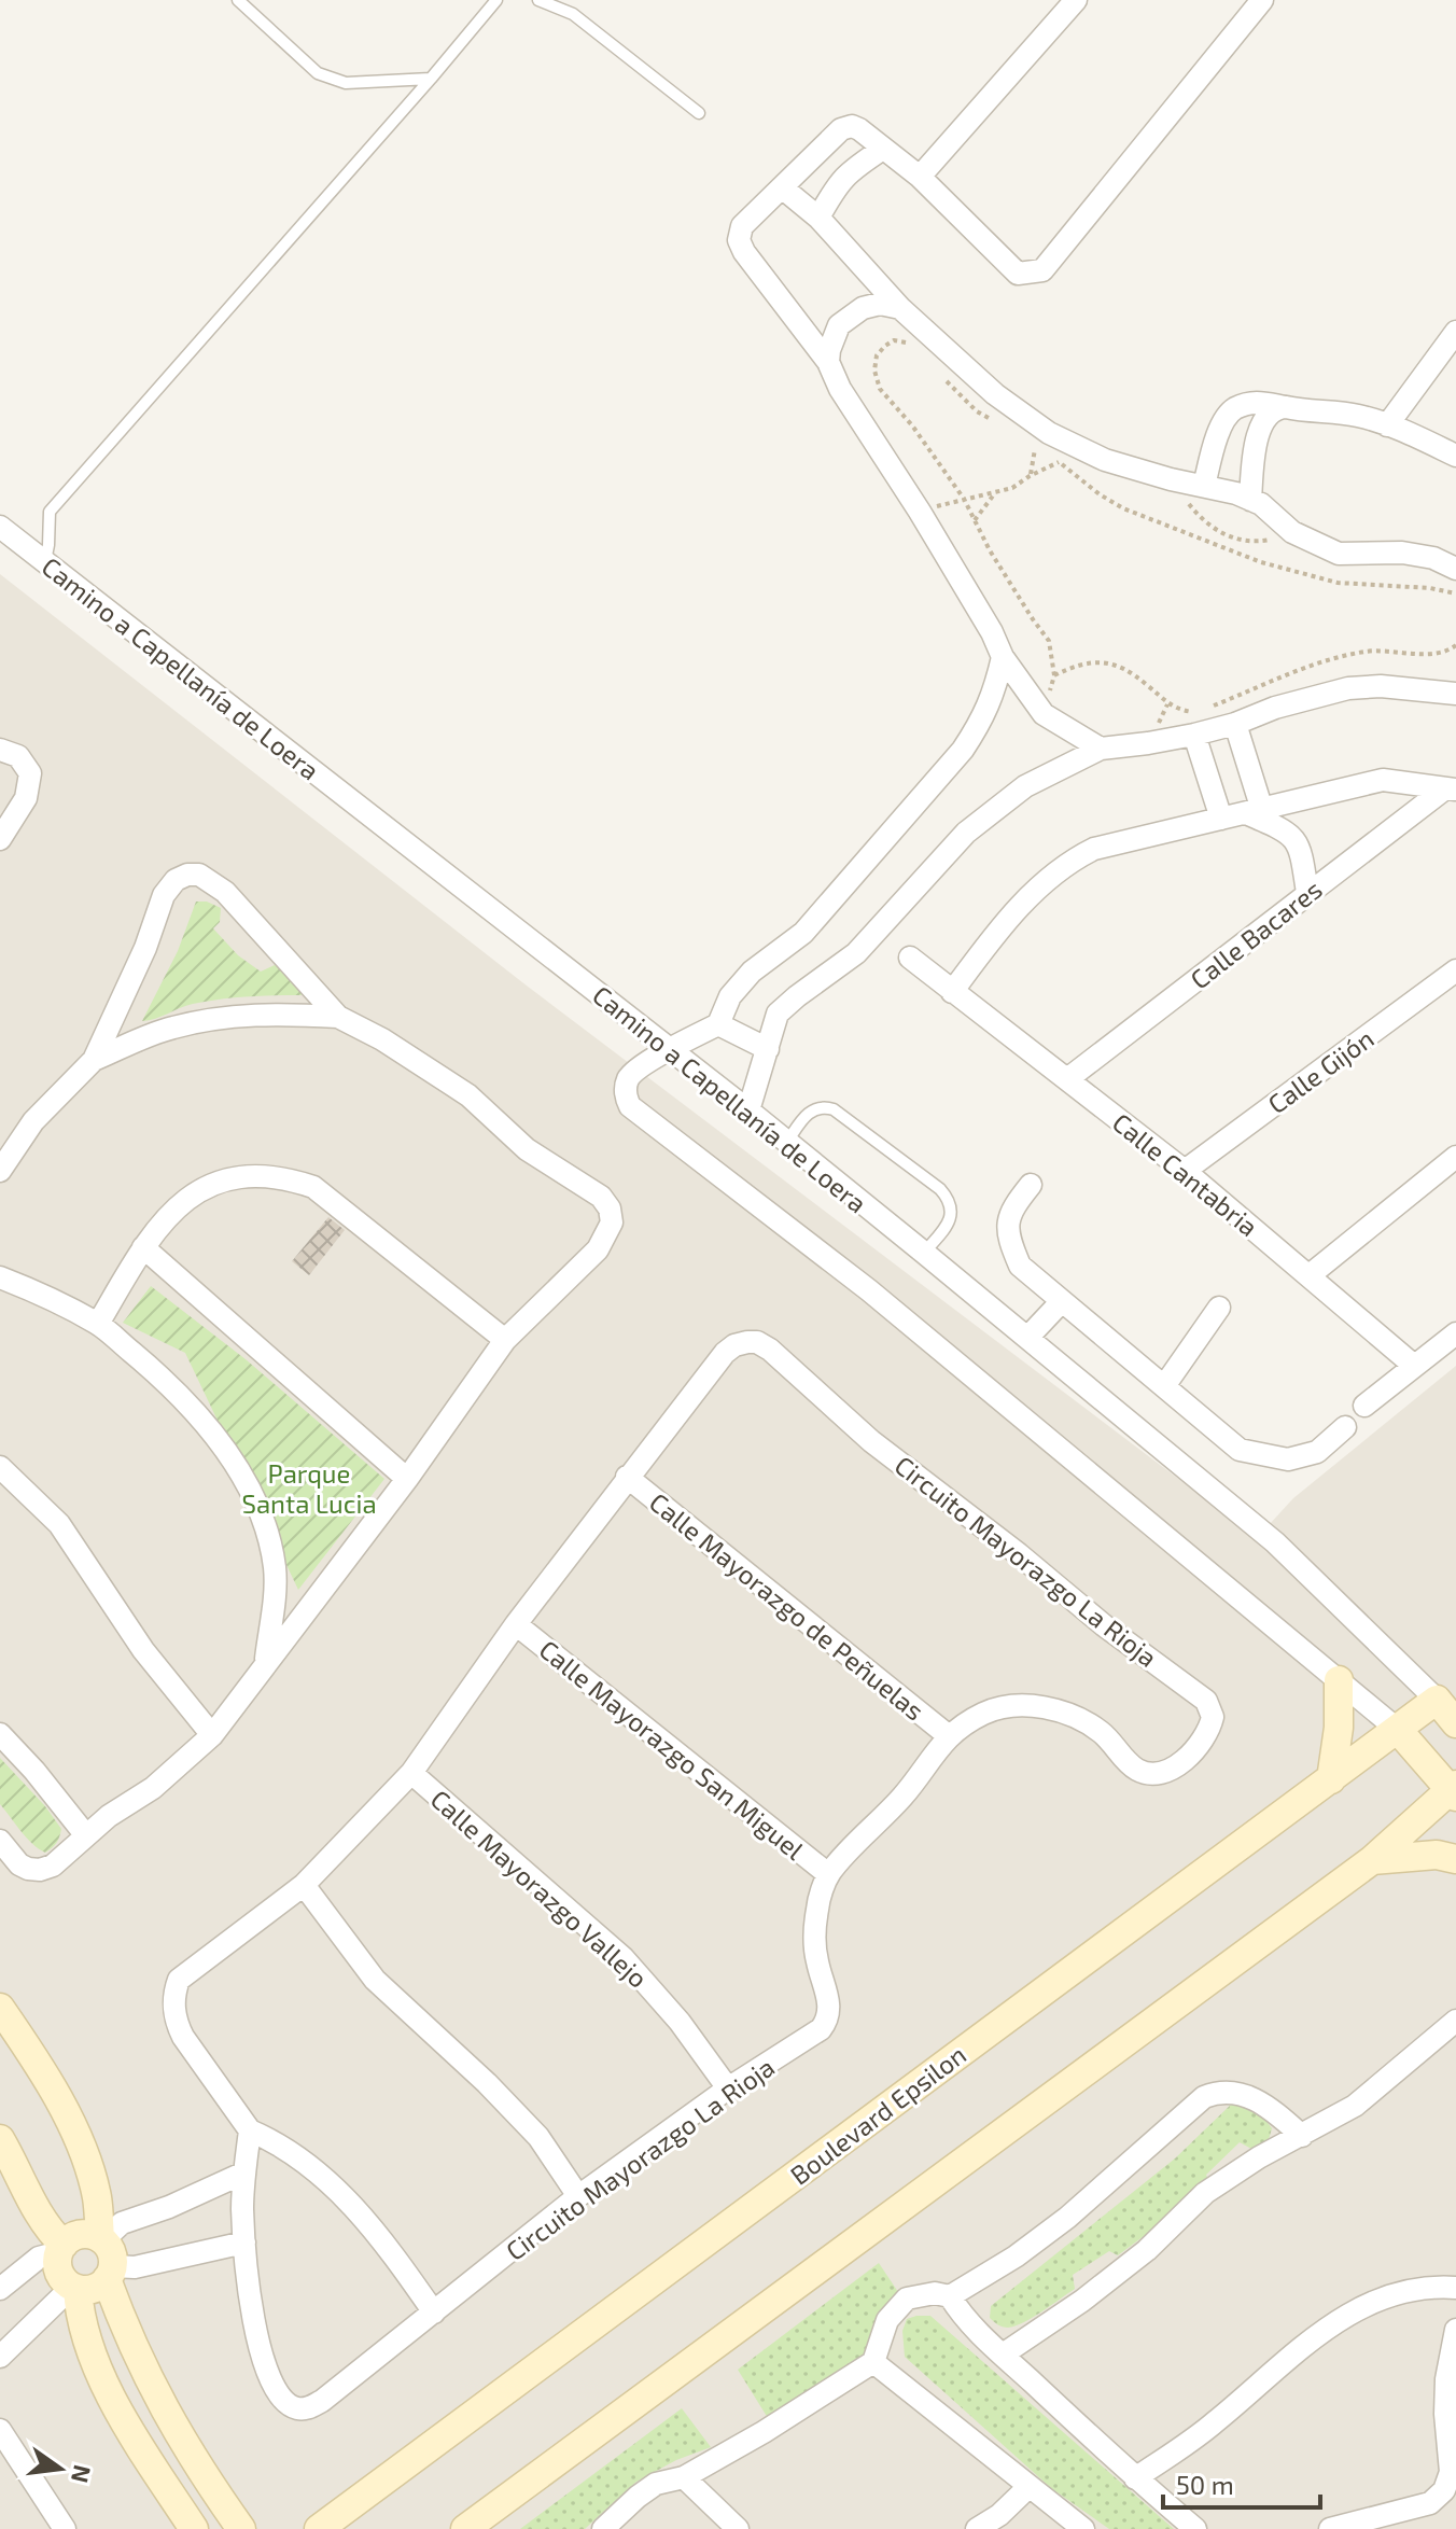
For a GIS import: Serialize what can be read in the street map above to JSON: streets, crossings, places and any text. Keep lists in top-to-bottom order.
{
  "streets": {
    "street": [
      "Camino a Capellanía de Loera",
      "Calle Bacares",
      "Calle Gijón",
      "Calle Cantabria",
      "Circuito Mayorazgo La Rioja",
      "Calle Mayorazgo de Peñuelas",
      "Calle Mayorazgo San Miguel",
      "Calle Mayorazgo Vallejo",
      "Boulevard Epsilon"
    ]
  },
  "crossings": [
    ["Camino a Capellanía de Loera", "Boulevard Epsilon"],
    ["Calle Bacares", "Calle Cantabria"],
    ["Calle Gijón", "Calle Cantabria"],
    ["Circuito Mayorazgo La Rioja", "Calle Mayorazgo de Peñuelas"],
    ["Circuito Mayorazgo La Rioja", "Calle Mayorazgo San Miguel"],
    ["Circuito Mayorazgo La Rioja", "Calle Mayorazgo Vallejo"]
  ],
  "parks": ["Parque Santa Lucia"],
  "scale_bar": "50 m",
  "north": "right"
}
